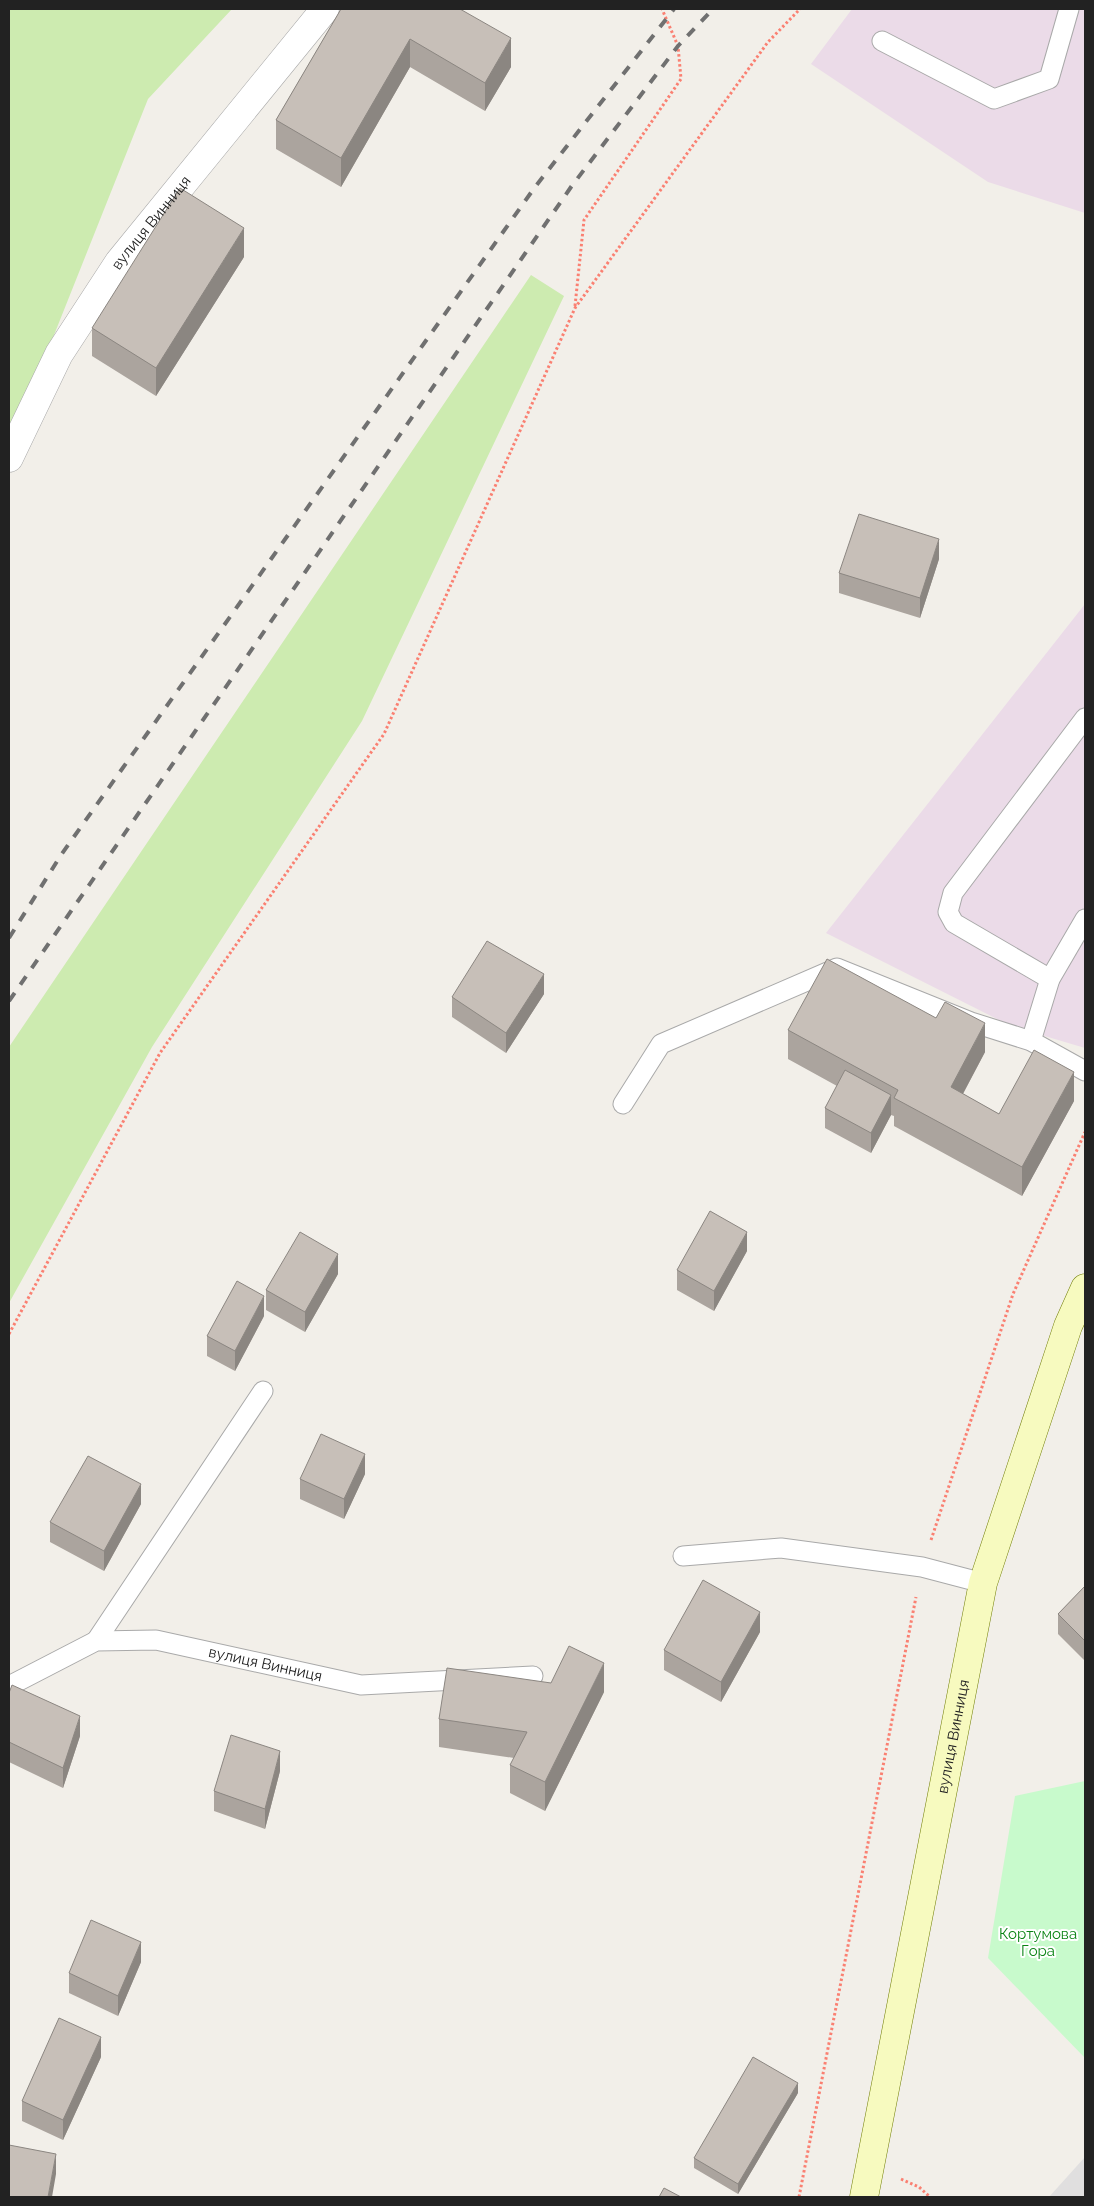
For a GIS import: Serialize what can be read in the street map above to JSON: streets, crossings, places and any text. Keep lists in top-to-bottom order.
{
  "streets": {
    "main road": ["вулиця Винниця"]
  },
  "parks": ["Кортумова Гора"]
}
